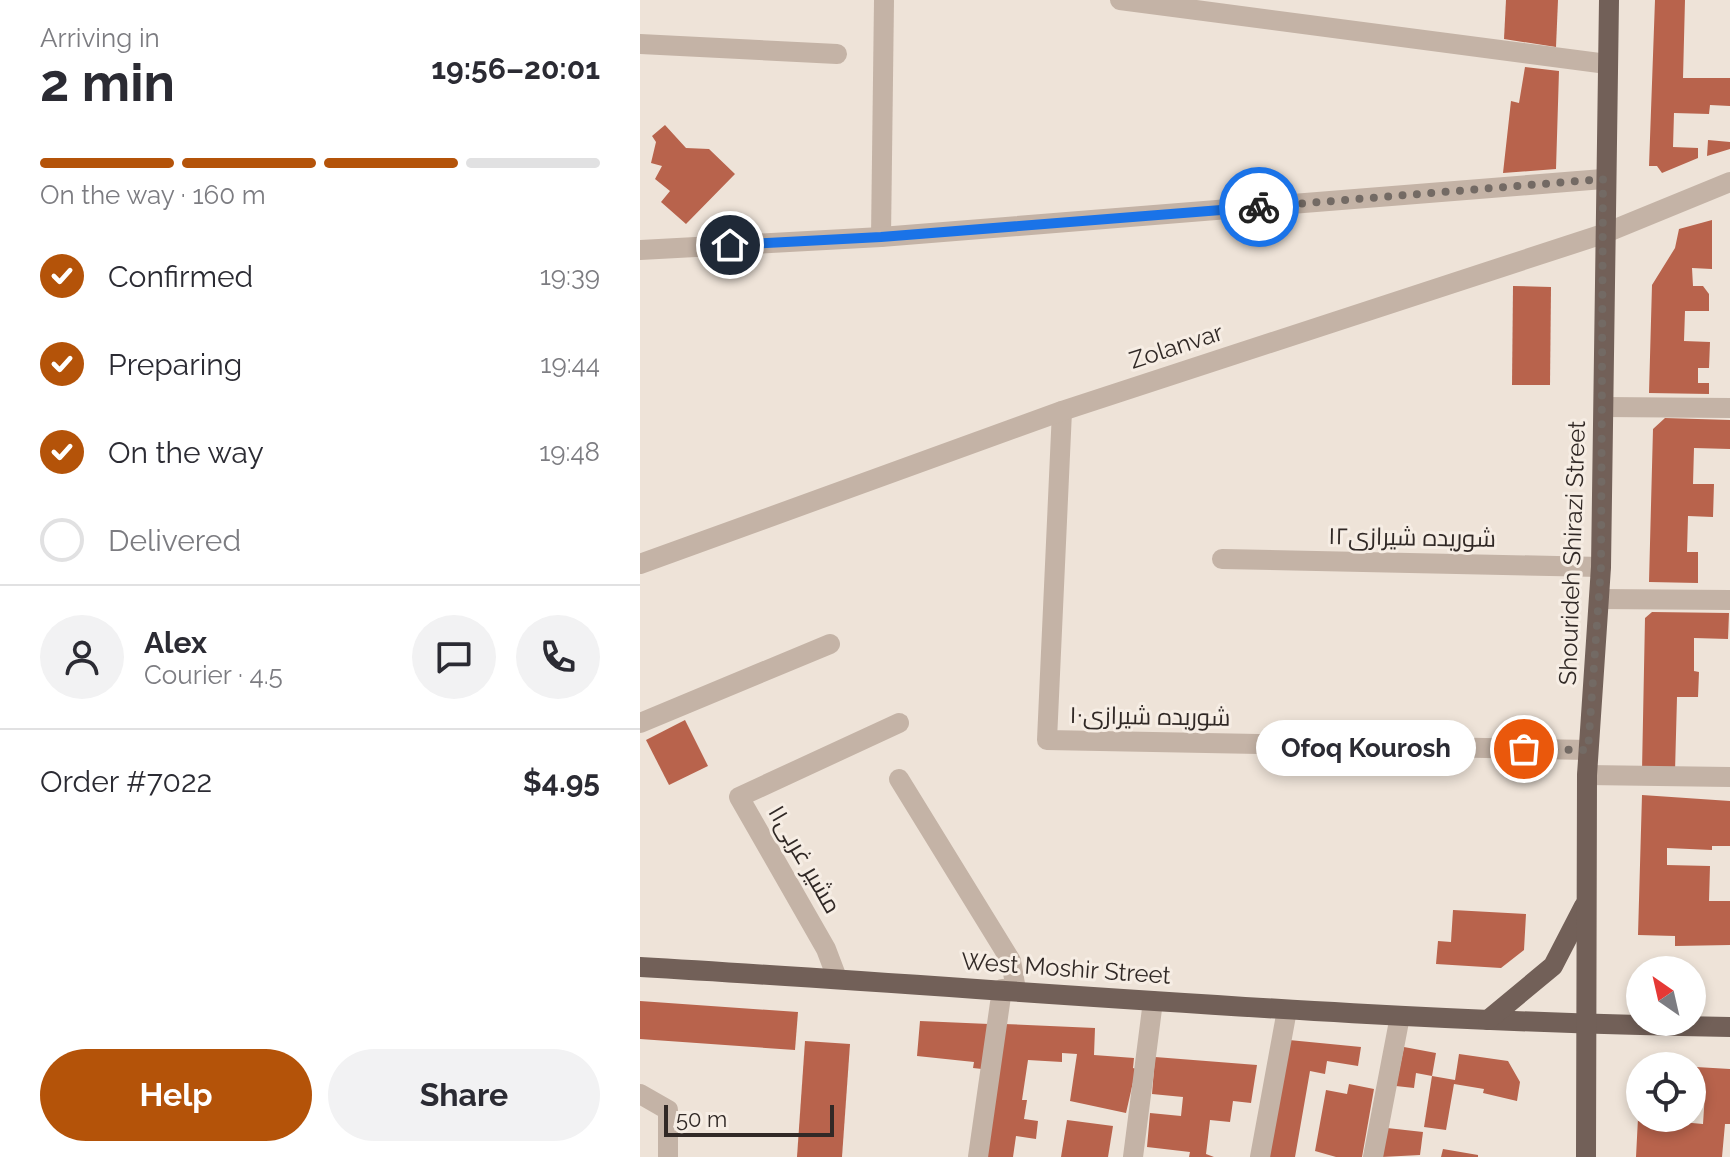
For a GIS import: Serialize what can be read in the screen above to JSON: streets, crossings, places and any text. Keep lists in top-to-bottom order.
{
  "streets": {
    "main road": ["Shourideh Shirazi Street", "West Moshir Street"],
    "street": [
      "Zolanvar",
      "شوریده شیرازی۱۲",
      "۱۰شوریده شیرازی",
      "مشیر غربی۱۱"
    ]
  },
  "crossings": [
    ["Zolanvar", "Shourideh Shirazi Street"],
    ["Zolanvar", "۱۰شوریده شیرازی"],
    ["شوریده شیرازی۱۲", "Shourideh Shirazi Street"],
    ["Shourideh Shirazi Street", "۱۰شوریده شیرازی"],
    ["Shourideh Shirazi Street", "West Moshir Street"],
    ["مشیر غربی۱۱", "West Moshir Street"]
  ],
  "places": ["Ofoq Kourosh"],
  "scale_bar": "50 m",
  "north": "top left",
  "page": {
    "heading": ["2 min", "Arriving in", "19:56–20:01"],
    "panel": [
      "Alex",
      "Courier · 4.5",
      "Order #7022",
      "$4.95"
    ],
    "bar": "On the way · 160 m",
    "list": [
      ["Confirmed", "19:39"],
      ["Preparing", "19:44"],
      ["On the way", "19:48"],
      "Delivered"
    ],
    "bubble": "Ofoq Kourosh",
    "buttons": ["Help", "Share"],
    "scale": "50 m"
  }
}
